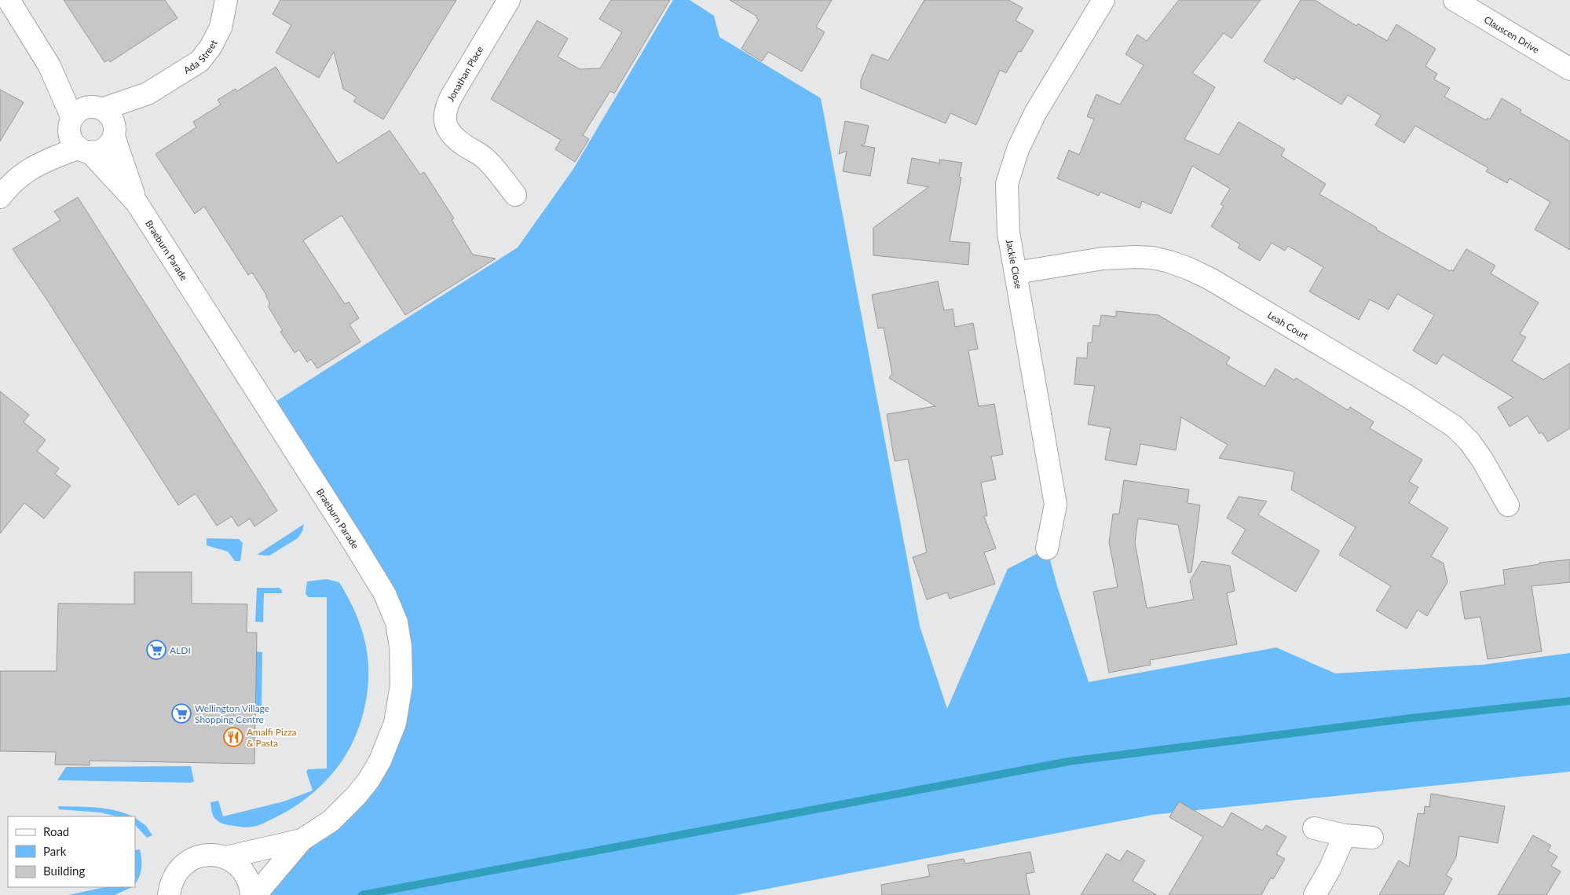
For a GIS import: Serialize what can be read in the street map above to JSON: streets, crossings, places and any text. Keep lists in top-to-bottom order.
{
  "streets": {
    "street": [
      "Clauscen Drive",
      "Ada Street",
      "Jonathan Place",
      "Braeburn Parade",
      "Jackie Close",
      "Leah Court"
    ]
  },
  "crossings": [
    ["Ada Street", "Braeburn Parade"],
    ["Jackie Close", "Leah Court"]
  ],
  "places": {
    "supermarket": ["ALDI", "Wellington Village Shopping Centre"],
    "restaurant": ["Amalfi Pizza & Pasta"]
  },
  "legend": ["Road", "Park", "Building"]
}
